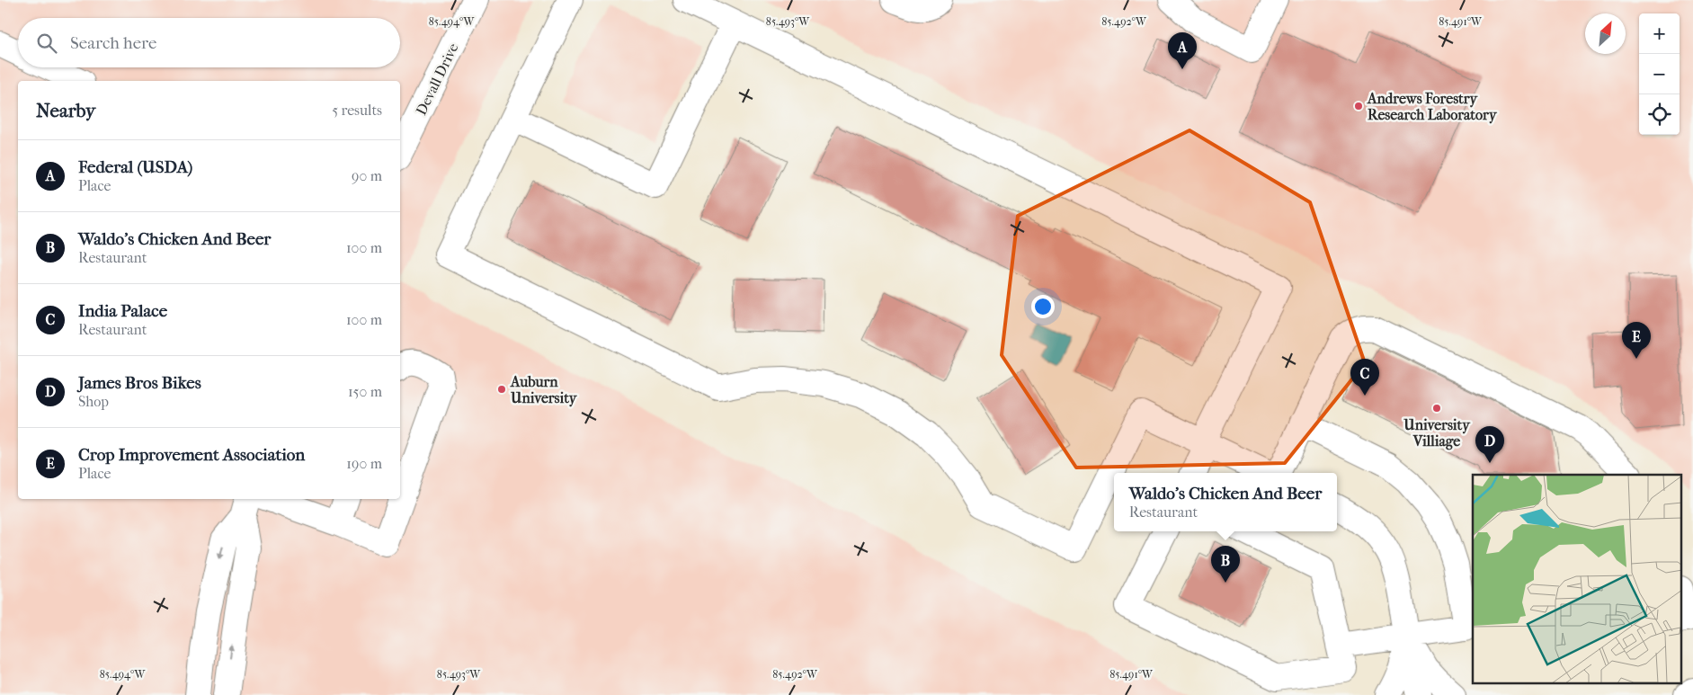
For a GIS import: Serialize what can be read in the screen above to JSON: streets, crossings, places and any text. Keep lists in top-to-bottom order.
{
  "streets": {
    "street": ["Devall Drive"]
  },
  "places": ["Andrews Forestry Research Laboratory", "Auburn University", "University Villiage"],
  "north": "top right",
  "page": {
    "map_buttons": ["+", "−"],
    "search": "Search here",
    "pins": [
      "A",
      "E",
      "C",
      "D",
      "B"
    ],
    "heading": ["Nearby", "5 results"],
    "list": [
      {
        "mark": "A",
        "name": "Federal (USDA)",
        "note": "Place",
        "value": "90 m"
      },
      {
        "mark": "B",
        "name": "Waldo's Chicken And Beer",
        "note": "Restaurant",
        "value": "100 m"
      },
      {
        "mark": "C",
        "name": "India Palace",
        "note": "Restaurant",
        "value": "100 m"
      },
      {
        "mark": "D",
        "name": "James Bros Bikes",
        "note": "Shop",
        "value": "150 m"
      },
      {
        "mark": "E",
        "name": "Crop Improvement Association",
        "note": "Place",
        "value": "190 m"
      }
    ],
    "popup": ["Waldo's Chicken And Beer", "Restaurant"]
  },
  "coordinates": [
    "85.494°W",
    "85.493°W",
    "85.492°W",
    "85.491°W"
  ]
}
